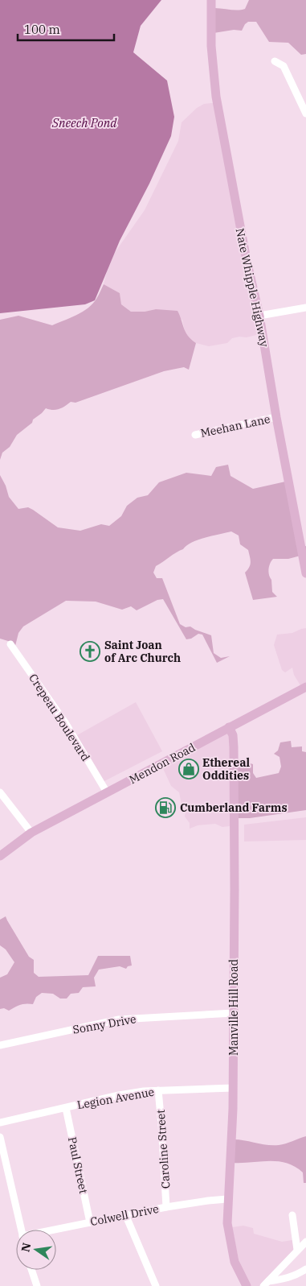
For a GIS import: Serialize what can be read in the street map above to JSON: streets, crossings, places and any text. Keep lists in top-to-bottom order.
{
  "streets": {
    "main road": ["Nate Whipple Highway", "Mendon Road", "Manville Hill Road"],
    "street": [
      "Meehan Lane",
      "Crepeau Boulevard",
      "Sonny Drive",
      "Legion Avenue",
      "Caroline Street",
      "Paul Street",
      "Colwell Drive"
    ]
  },
  "crossings": [
    ["Nate Whipple Highway", "Meehan Lane"],
    ["Crepeau Boulevard", "Mendon Road"],
    ["Mendon Road", "Manville Hill Road"],
    ["Manville Hill Road", "Sonny Drive"],
    ["Manville Hill Road", "Legion Avenue"],
    ["Manville Hill Road", "Colwell Drive"],
    ["Legion Avenue", "Caroline Street"],
    ["Legion Avenue", "Paul Street"],
    ["Caroline Street", "Colwell Drive"],
    ["Paul Street", "Colwell Drive"]
  ],
  "water": ["Sneech Pond"],
  "places": {
    "church": ["Saint Joan of Arc Church"],
    "shop": ["Ethereal Oddities"],
    "fuel station": ["Cumberland Farms"]
  },
  "scale_bar": "100 m",
  "north": "left"
}
